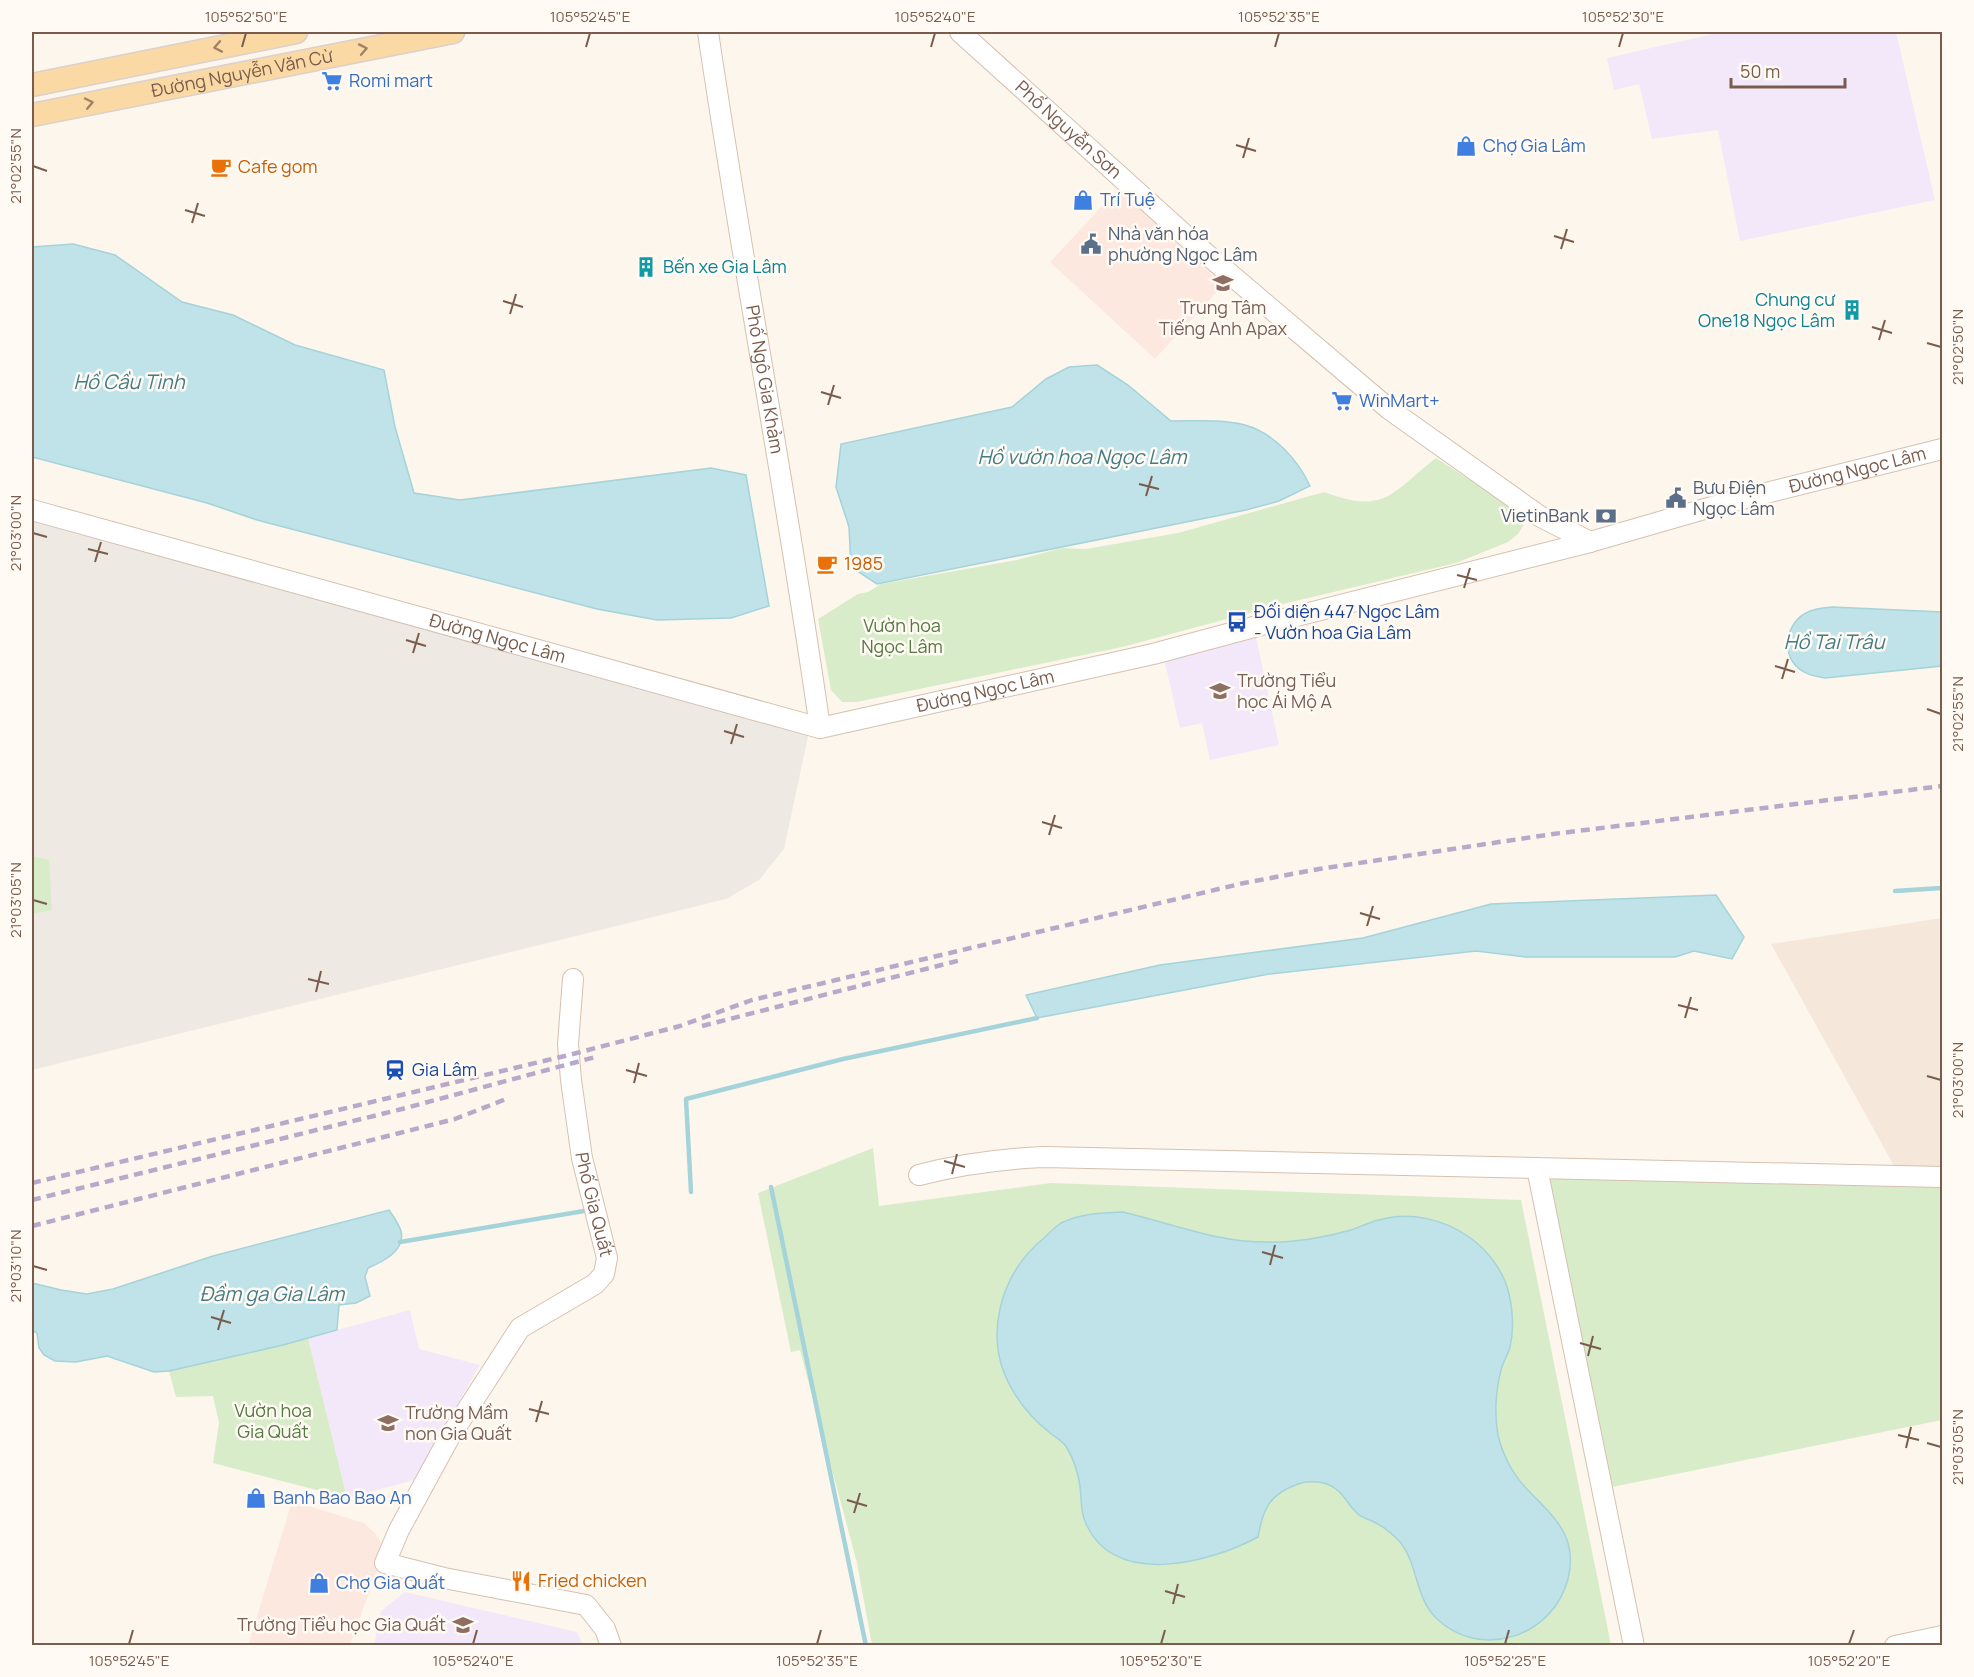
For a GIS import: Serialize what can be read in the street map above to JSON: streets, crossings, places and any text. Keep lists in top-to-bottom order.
{
  "streets": {
    "main road": ["Đường Nguyễn Văn Cừ"],
    "street": [
      "Phố Nguyễn Sơn",
      "Phố Ngô Gia Khảm",
      "Đường Ngọc Lâm",
      "Phố Gia Quất"
    ]
  },
  "crossings": [
    ["Phố Nguyễn Sơn", "Đường Ngọc Lâm"],
    ["Phố Ngô Gia Khảm", "Đường Ngọc Lâm"]
  ],
  "water": [
    "Hồ Cầu Tình",
    "Hồ vườn hoa Ngọc Lâm",
    "Hồ Tai Trâu",
    "Đầm ga Gia Lâm"
  ],
  "parks": ["Vườn hoa Ngọc Lâm", "Vườn hoa Gia Quất"],
  "places": {
    "supermarket": ["Romi mart", "WinMart+"],
    "shop": [
      "Chợ Gia Lâm",
      "Trí Tuệ",
      "Banh Bao Bao An",
      "Chợ Gia Quất"
    ],
    "cafe": ["Cafe gom", "1985"],
    "public building": ["Nhà văn hóa phường Ngọc Lâm", "Bưu Điện Ngọc Lâm"],
    "building": ["Bến xe Gia Lâm", "Chung cư One18 Ngọc Lâm"],
    "school or university": [
      "Trung Tâm Tiếng Anh Apax",
      "Trường Tiểu học Ái Mộ A",
      "Trường Mầm non Gia Quất",
      "Trường Tiểu học Gia Quất"
    ],
    "bank": ["VietinBank"],
    "bus stop": ["Đối diện 447 Ngọc Lâm - Vườn hoa Gia Lâm"],
    "station": ["Gia Lâm"],
    "restaurant": ["Fried chicken"]
  },
  "scale_bar": "50 m",
  "coordinates": [
    "105°52'50\"E",
    "105°52'45\"E",
    "105°52'40\"E",
    "105°52'35\"E",
    "105°52'30\"E",
    "21°02'55\"N",
    "21°02'50\"N",
    "21°03'00\"N",
    "21°03'05\"N",
    "21°03'10\"N",
    "105°52'25\"E",
    "105°52'20\"E"
  ]
}
